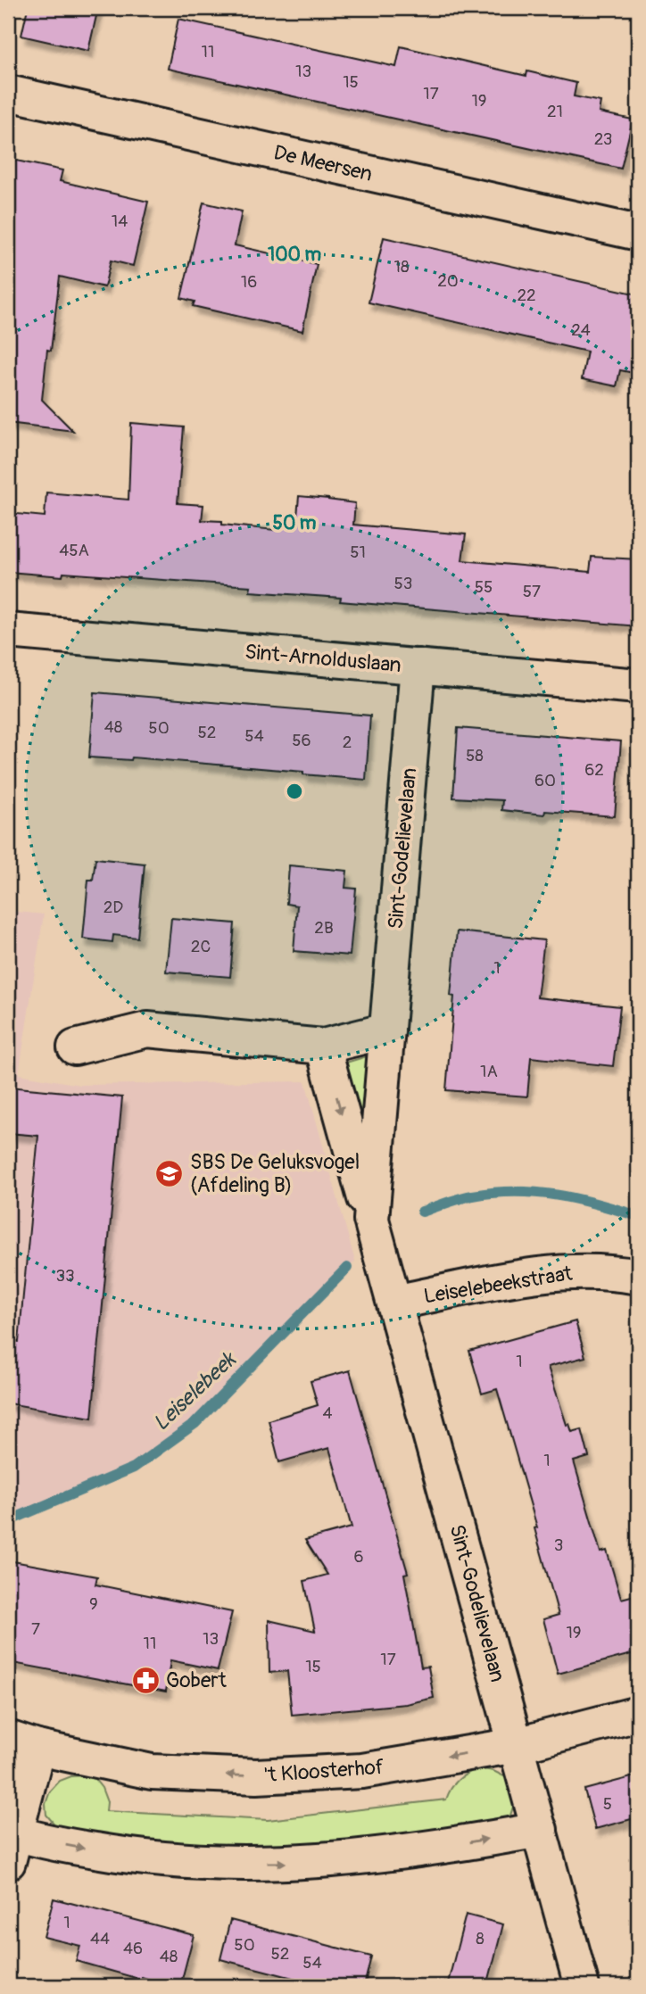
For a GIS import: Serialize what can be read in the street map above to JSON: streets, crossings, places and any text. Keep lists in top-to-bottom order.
{
  "streets": {
    "street": [
      "De Meersen",
      "Sint-Arnolduslaan",
      "Sint-Godelievelaan",
      "Leiselebeekstraat",
      "'t Kloosterhof"
    ]
  },
  "crossings": [
    ["Sint-Arnolduslaan", "Sint-Godelievelaan"],
    ["Sint-Godelievelaan", "Leiselebeekstraat"],
    ["Sint-Godelievelaan", "'t Kloosterhof"]
  ],
  "water": ["Leiselebeek"],
  "places": {
    "school or university": ["SBS De Geluksvogel (Afdeling B)"],
    "pharmacy": ["Gobert"]
  },
  "house_numbers": [
    "11",
    "13",
    "15",
    "17",
    "19",
    "21",
    "23",
    "14",
    "18",
    "20",
    "16",
    "22",
    "24",
    "45A",
    "51",
    "53",
    "55",
    "57",
    "48",
    "50",
    "52",
    "54",
    "56",
    "2",
    "58",
    "62",
    "60",
    "2D",
    "2B",
    "2C",
    "1",
    "1A",
    "33",
    "1",
    "4",
    "1",
    "3",
    "6",
    "9",
    "7",
    "19",
    "13",
    "11",
    "17",
    "15",
    "5",
    "1",
    "44",
    "8",
    "50",
    "46",
    "52",
    "48",
    "54"
  ],
  "rings": ["100 m", "50 m"]
}
